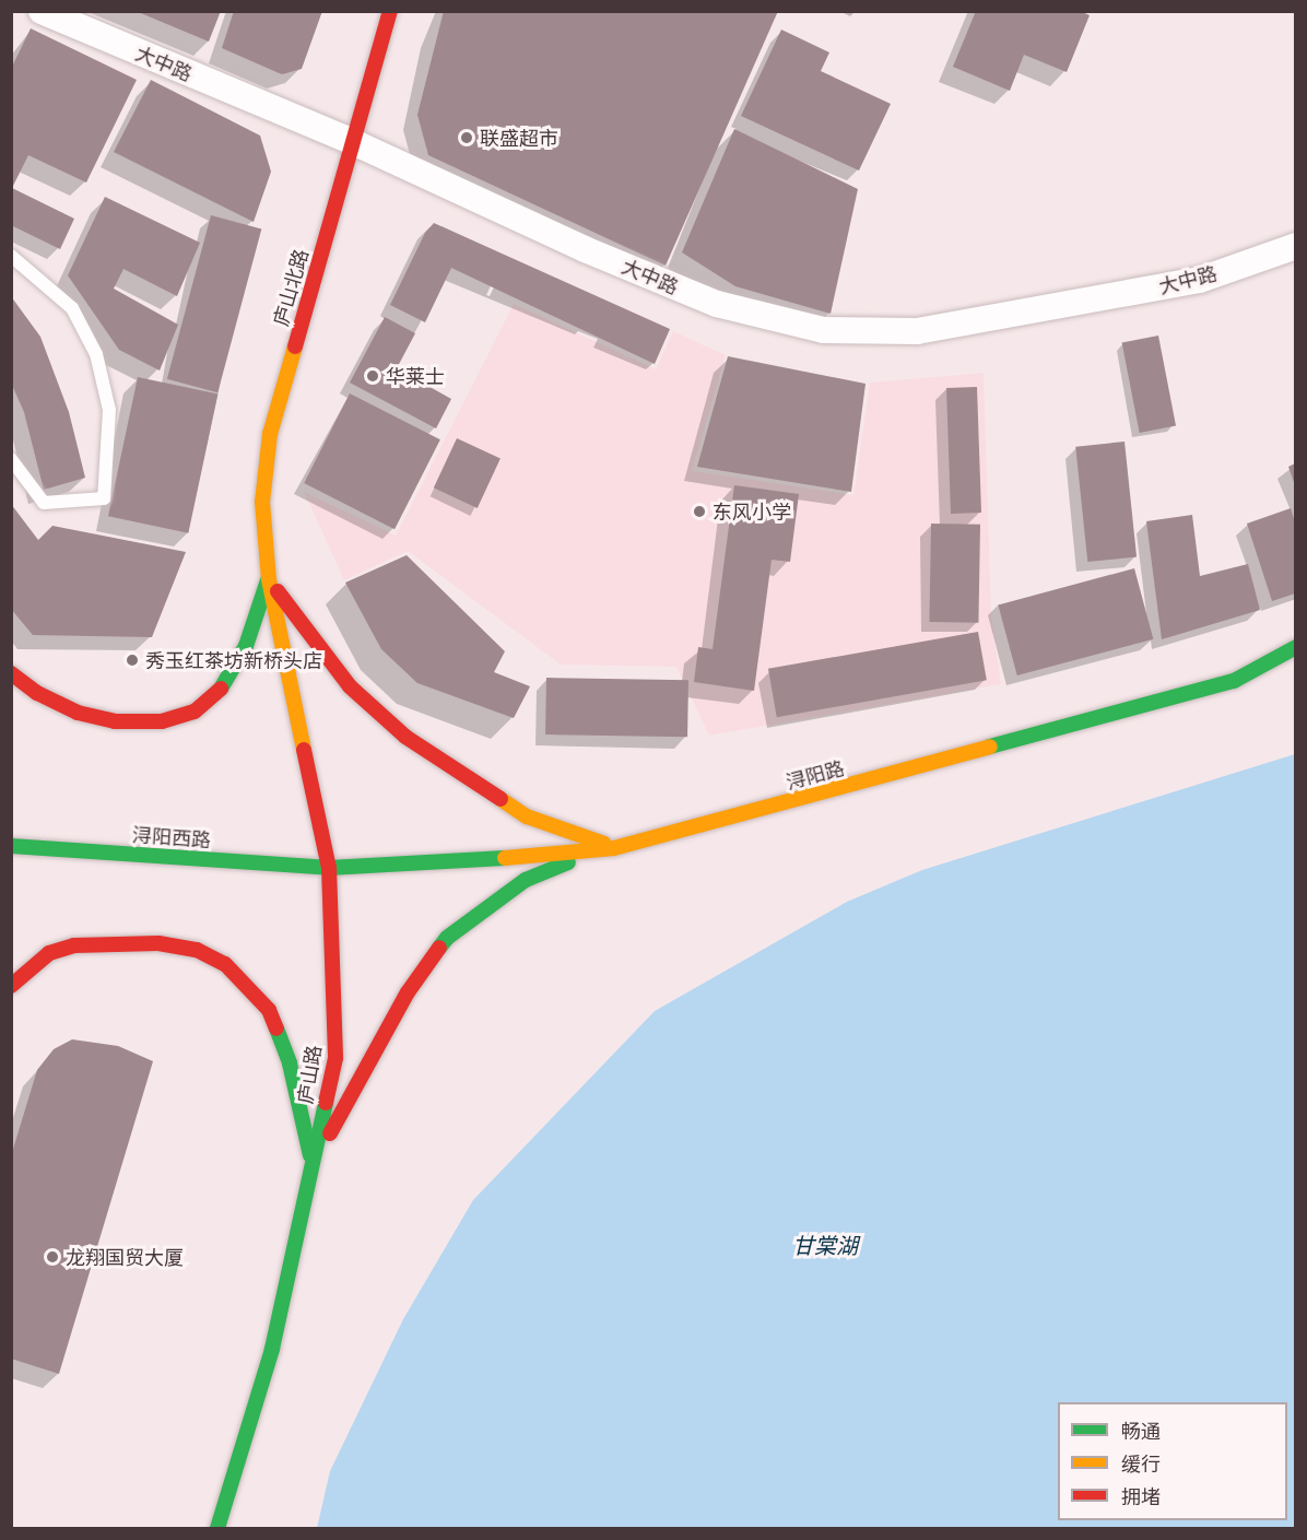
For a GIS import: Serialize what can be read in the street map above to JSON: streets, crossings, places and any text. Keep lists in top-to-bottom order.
{
  "streets": {
    "main road": [
      "庐山北路",
      "浔阳路",
      "浔阳西路",
      "庐山路"
    ],
    "street": ["大中路"]
  },
  "crossings": [
    ["大中路", "庐山北路"],
    ["庐山北路", "庐山路"],
    ["浔阳路", "浔阳西路"],
    ["浔阳路", "庐山路"],
    ["浔阳西路", "庐山路"]
  ],
  "water": ["甘棠湖"],
  "places": [
    "联盛超市",
    "华莱士",
    "东风小学",
    "秀玉红茶坊新桥头店",
    "龙翔国贸大厦"
  ],
  "legend": ["畅通", "缓行", "拥堵"]
}
